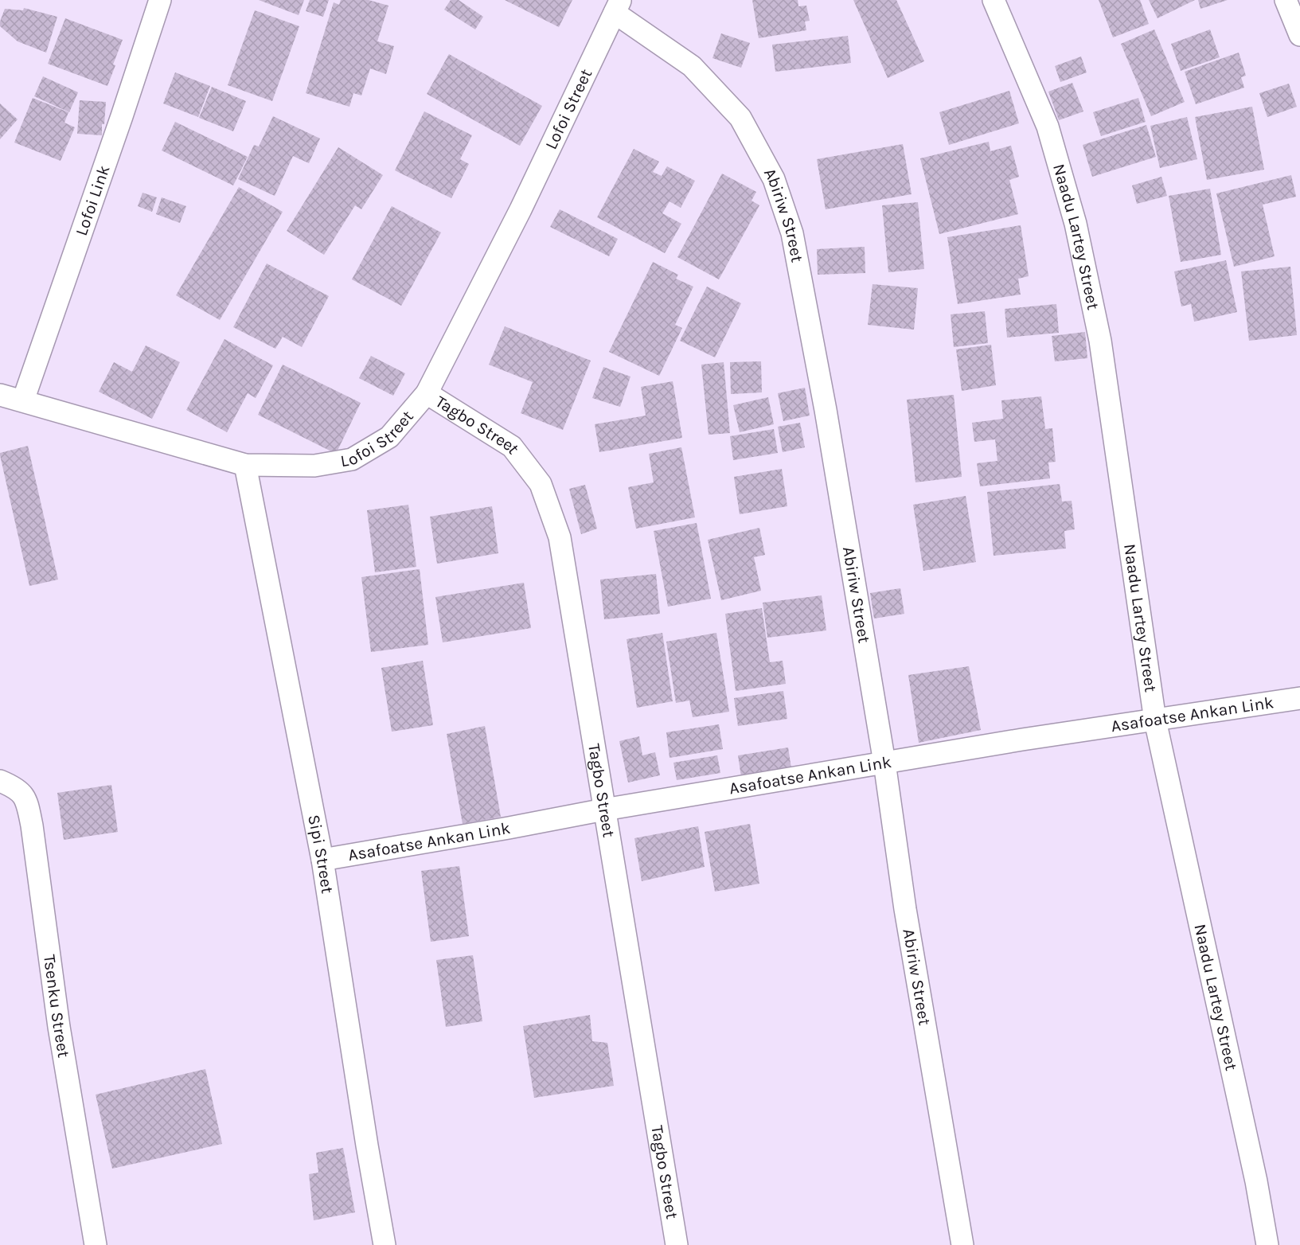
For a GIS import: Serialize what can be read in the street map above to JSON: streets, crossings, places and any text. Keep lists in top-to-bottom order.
{
  "streets": {
    "street": [
      "Lofoi Street",
      "Lofoi Link",
      "Abiriw Street",
      "Naadu Lartey Street",
      "Tagbo Street",
      "Asafoatse Ankan Link",
      "Sipi Street",
      "Tsenku Street"
    ]
  },
  "crossings": [
    ["Lofoi Street", "Lofoi Link"],
    ["Lofoi Street", "Abiriw Street"],
    ["Lofoi Street", "Tagbo Street"],
    ["Lofoi Street", "Sipi Street"],
    ["Abiriw Street", "Asafoatse Ankan Link"],
    ["Naadu Lartey Street", "Asafoatse Ankan Link"],
    ["Tagbo Street", "Asafoatse Ankan Link"],
    ["Asafoatse Ankan Link", "Sipi Street"]
  ]
}
